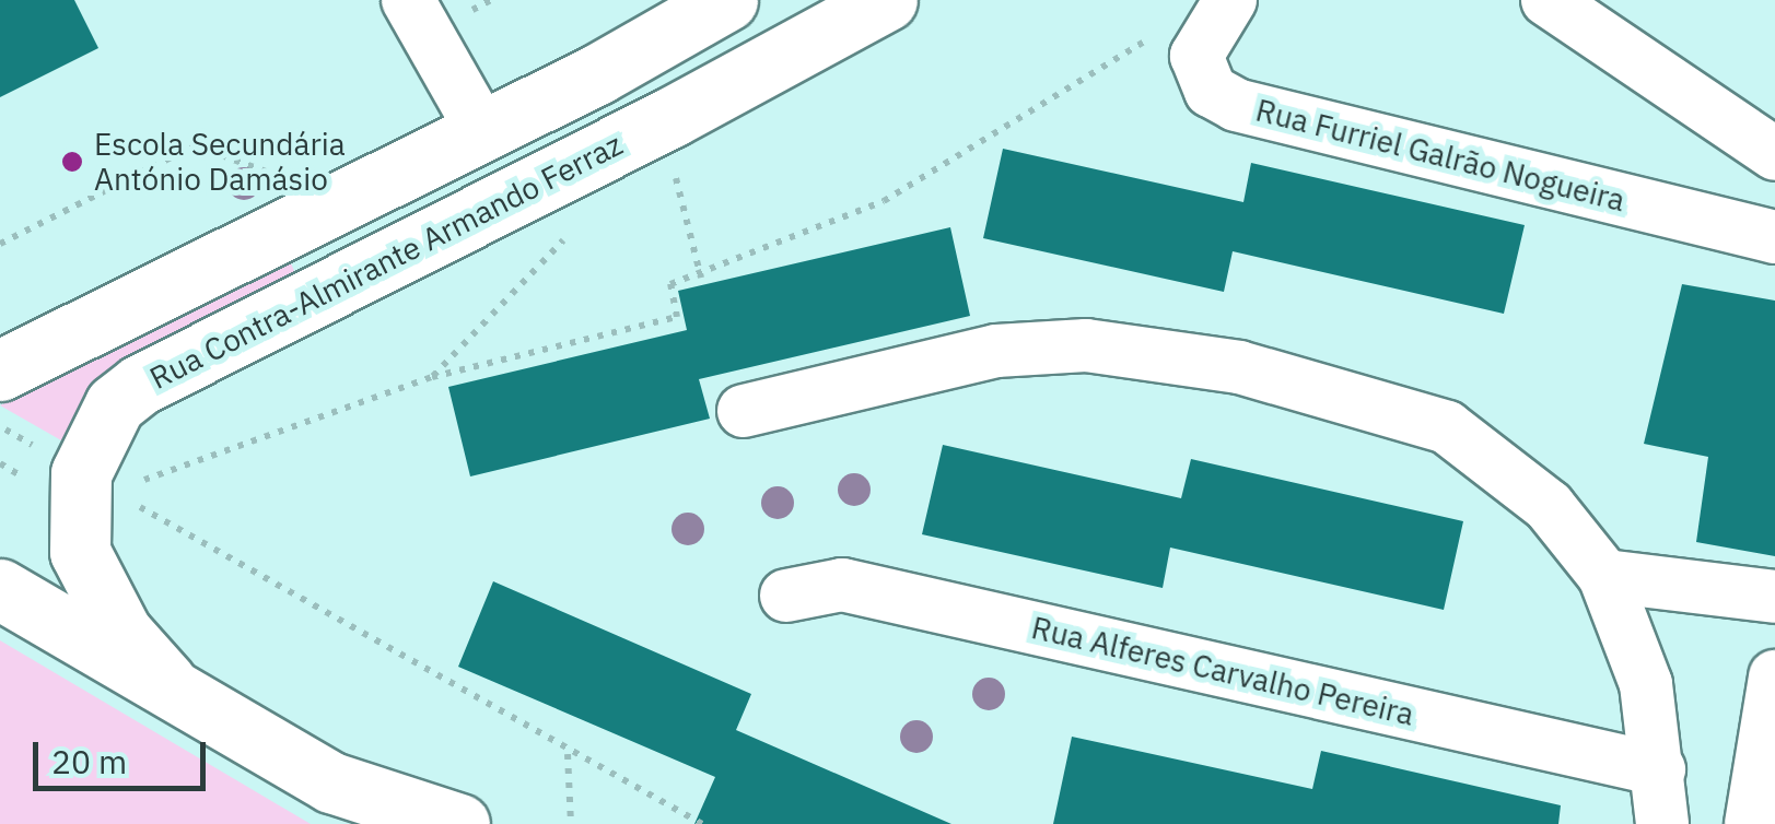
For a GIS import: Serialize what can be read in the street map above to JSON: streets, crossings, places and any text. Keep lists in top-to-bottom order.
{
  "streets": {
    "main road": ["Rua Contra-Almirante Armando Ferraz"],
    "street": ["Rua Furriel Galrão Nogueira", "Rua Alferes Carvalho Pereira"]
  },
  "places": ["Escola Secundária António Damásio"],
  "scale_bar": "20 m"
}
